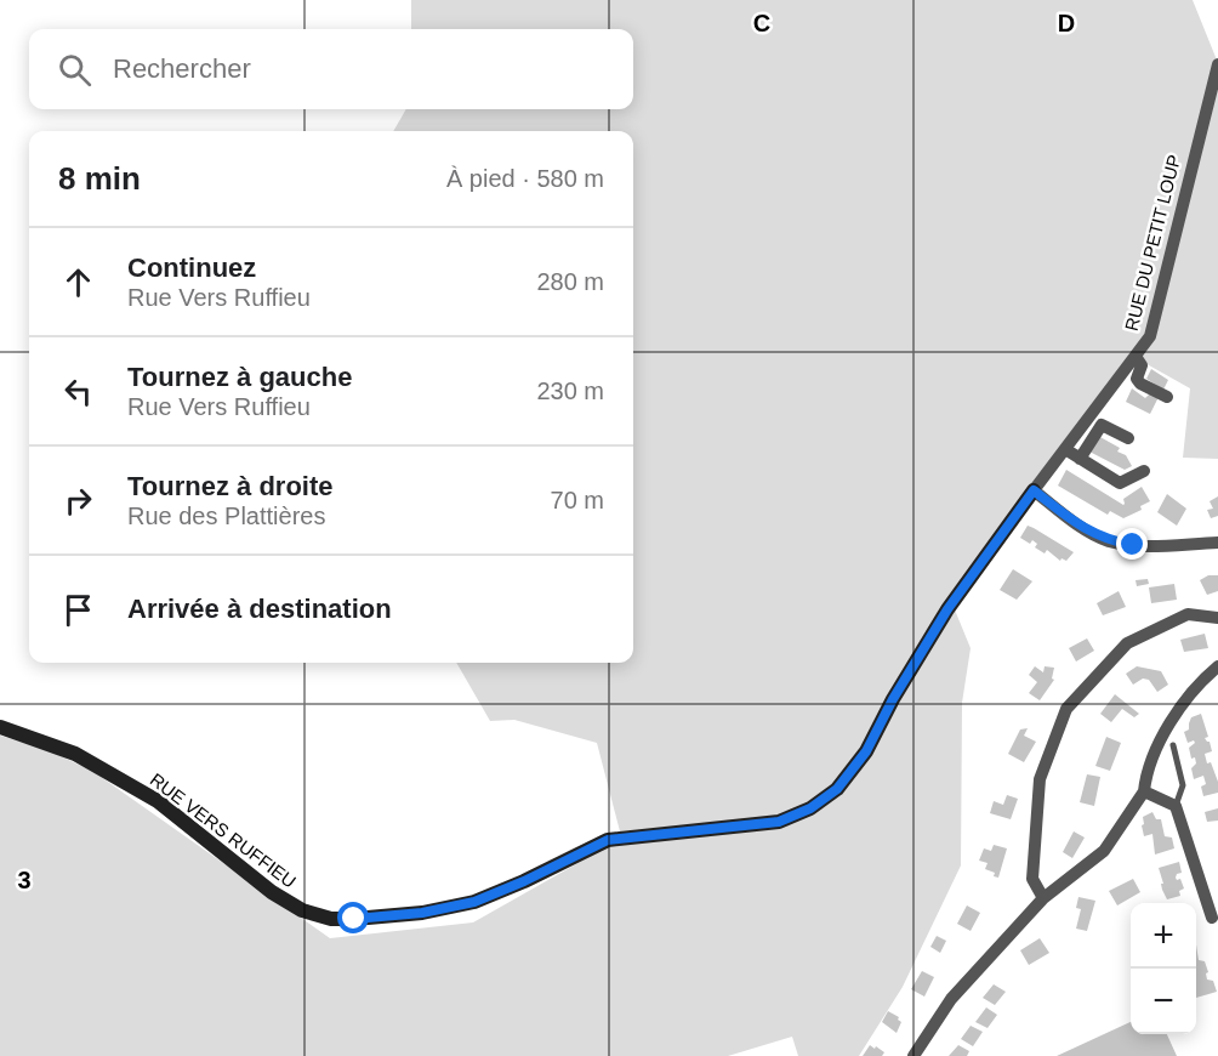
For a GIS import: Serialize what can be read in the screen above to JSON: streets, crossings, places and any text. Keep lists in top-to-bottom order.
{
  "streets": {
    "street": ["RUE DU PETIT LOUP", "RUE VERS RUFFIEU"]
  },
  "crossings": [
    ["RUE DU PETIT LOUP", "RUE VERS RUFFIEU"]
  ],
  "page": {
    "search": "Rechercher",
    "heading": ["8 min", "À pied · 580 m"],
    "list": [
      ["Continuez", "Rue Vers Ruffieu", "280 m"],
      ["Tournez à gauche", "Rue Vers Ruffieu", "230 m"],
      ["Tournez à droite", "Rue des Plattières", "70 m"],
      "Arrivée à destination"
    ],
    "map_buttons": ["+", "−"]
  },
  "grid": {
    "columns": ["C", "D"],
    "rows": ["3"]
  }
}
